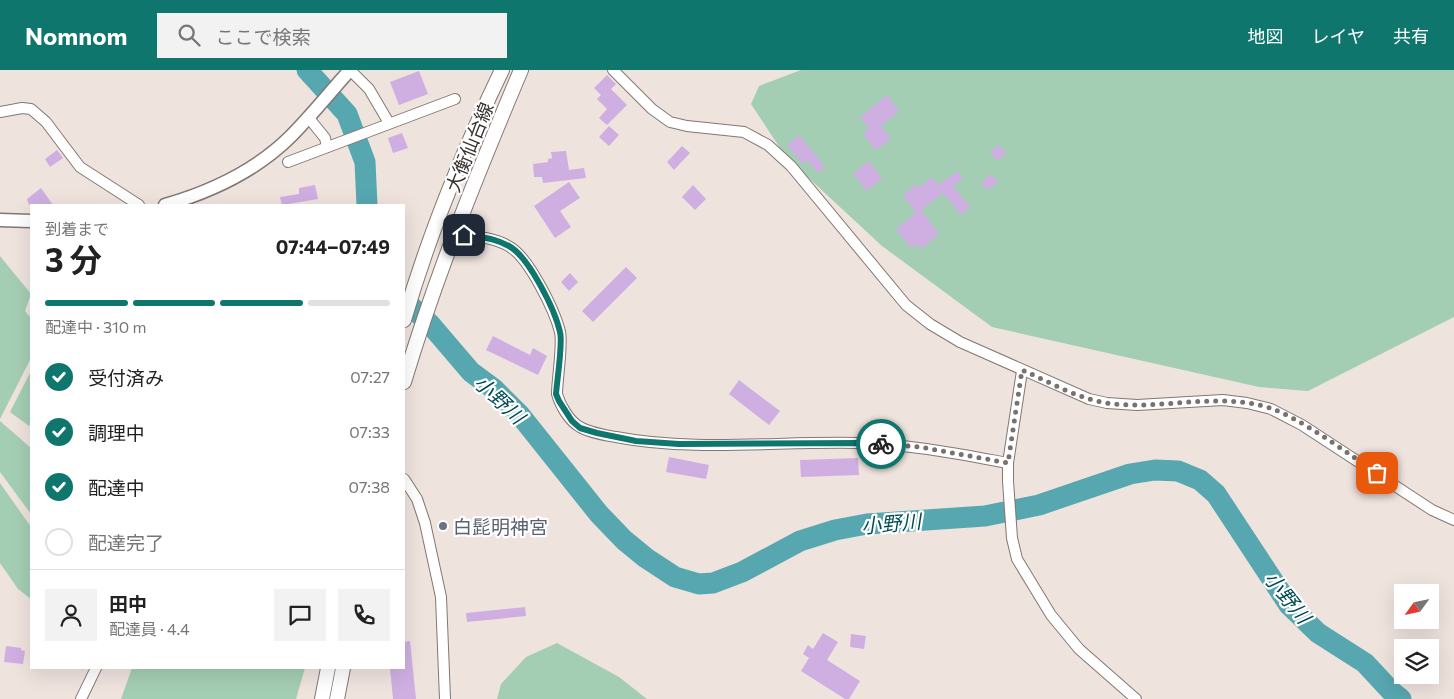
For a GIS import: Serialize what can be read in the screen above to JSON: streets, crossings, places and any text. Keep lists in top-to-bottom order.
{
  "streets": {
    "main road": ["大衡仙台線"]
  },
  "water": ["小野川"],
  "places": ["白髭明神宮"],
  "north": "bottom left",
  "page": {
    "header": "Nomnom",
    "search": "ここで検索",
    "nav": ["地図", "レイヤ", "共有"],
    "heading": ["3 分", "到着まで", "07:44–07:49"],
    "panel": ["田中", "配達員 · 4.4"],
    "bar": "配達中 · 310 m",
    "list": [
      ["受付済み", "07:27"],
      ["調理中", "07:33"],
      ["配達中", "07:38"],
      "配達完了"
    ]
  }
}
